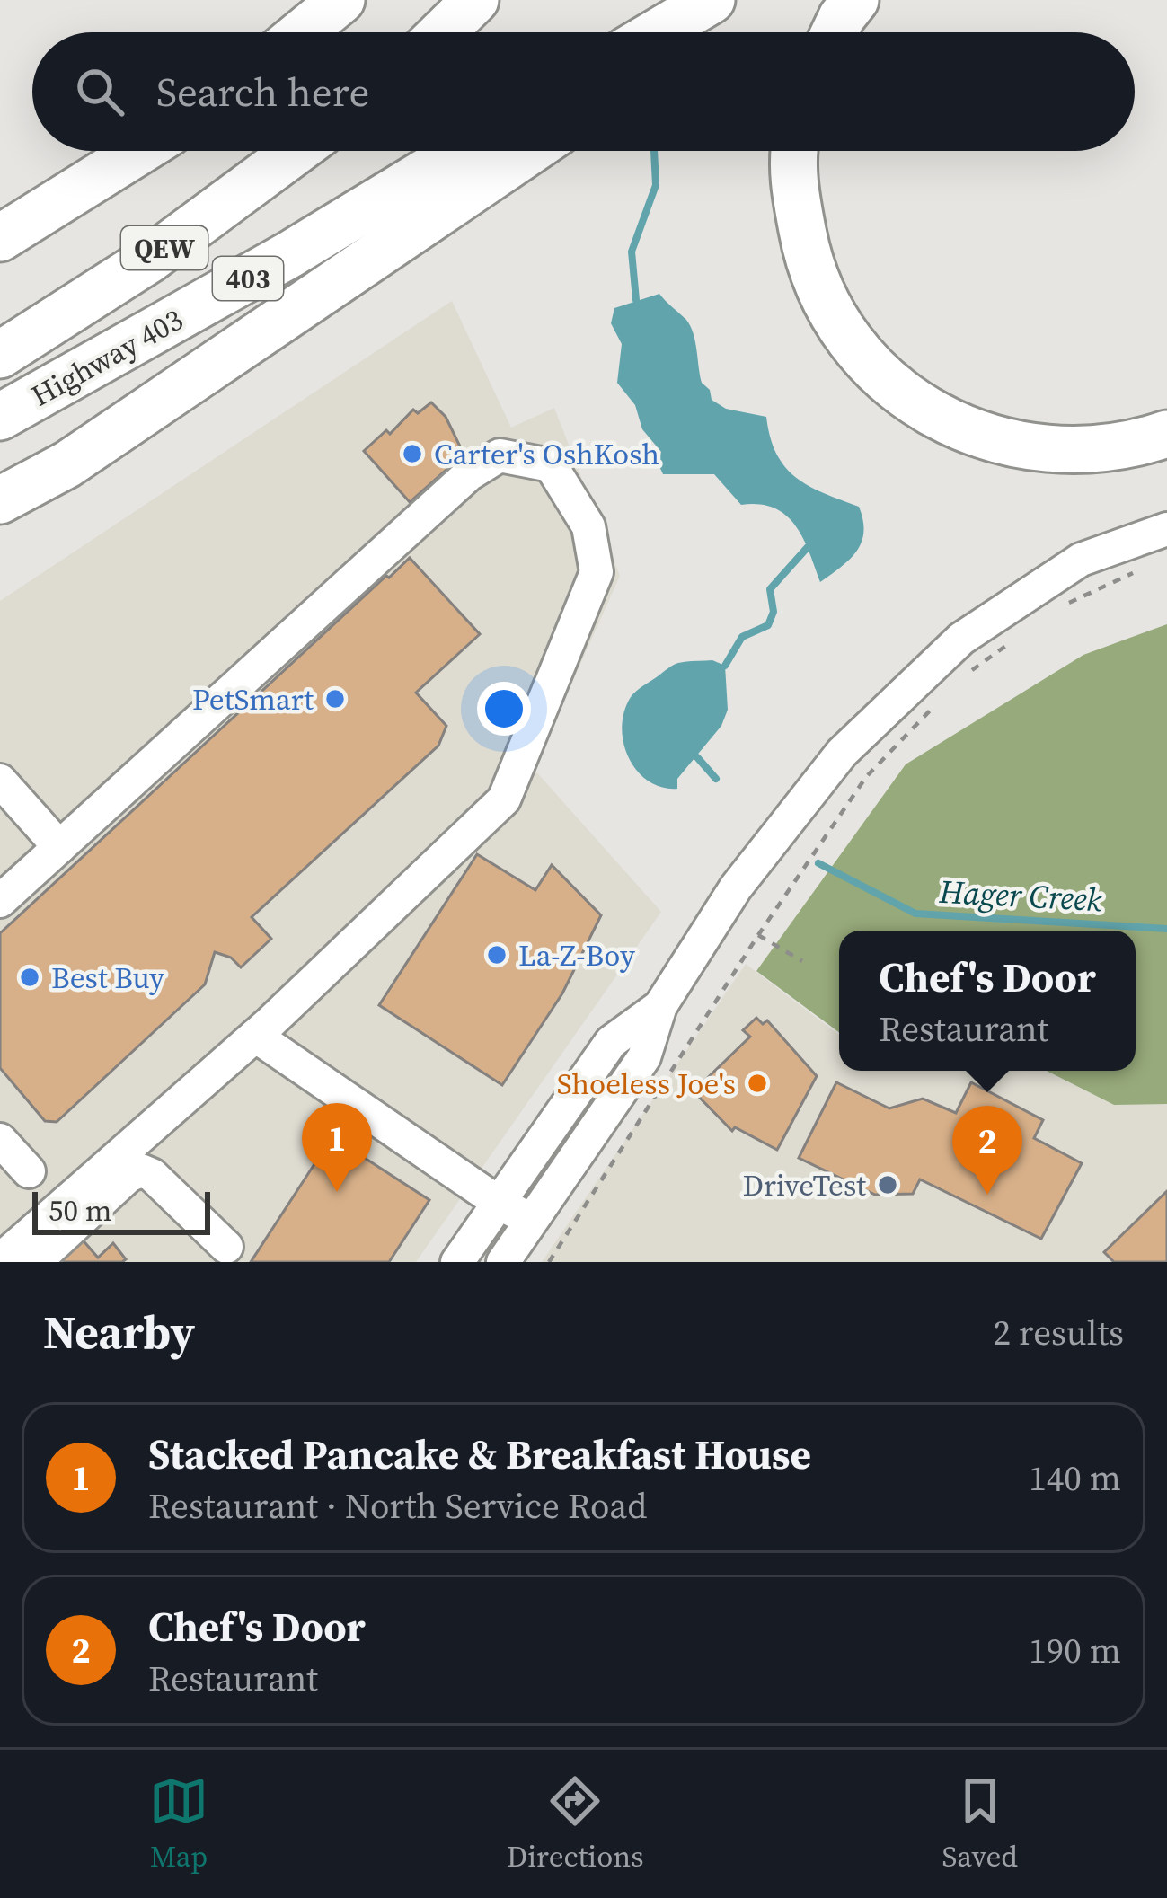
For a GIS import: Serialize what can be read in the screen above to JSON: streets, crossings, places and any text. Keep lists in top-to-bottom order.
{
  "streets": {
    "highway": ["QEW", "403", "Highway 403"]
  },
  "water": ["Hager Creek"],
  "places": [
    "Carter's OshKosh",
    "PetSmart",
    "La-Z-Boy",
    "Best Buy",
    "Shoeless Joe's",
    "DriveTest"
  ],
  "scale_bar": "50 m",
  "page": {
    "search": "Search here",
    "popup": ["Chef's Door", "Restaurant"],
    "pins": ["1", "2"],
    "scale": "50 m",
    "heading": ["Nearby", "2 results"],
    "list": [
      {
        "mark": "1",
        "name": "Stacked Pancake & Breakfast House",
        "note": "Restaurant · North Service Road",
        "value": "140 m"
      },
      {
        "mark": "2",
        "name": "Chef's Door",
        "note": "Restaurant",
        "value": "190 m"
      }
    ],
    "nav": ["Map", "Directions", "Saved"]
  }
}
